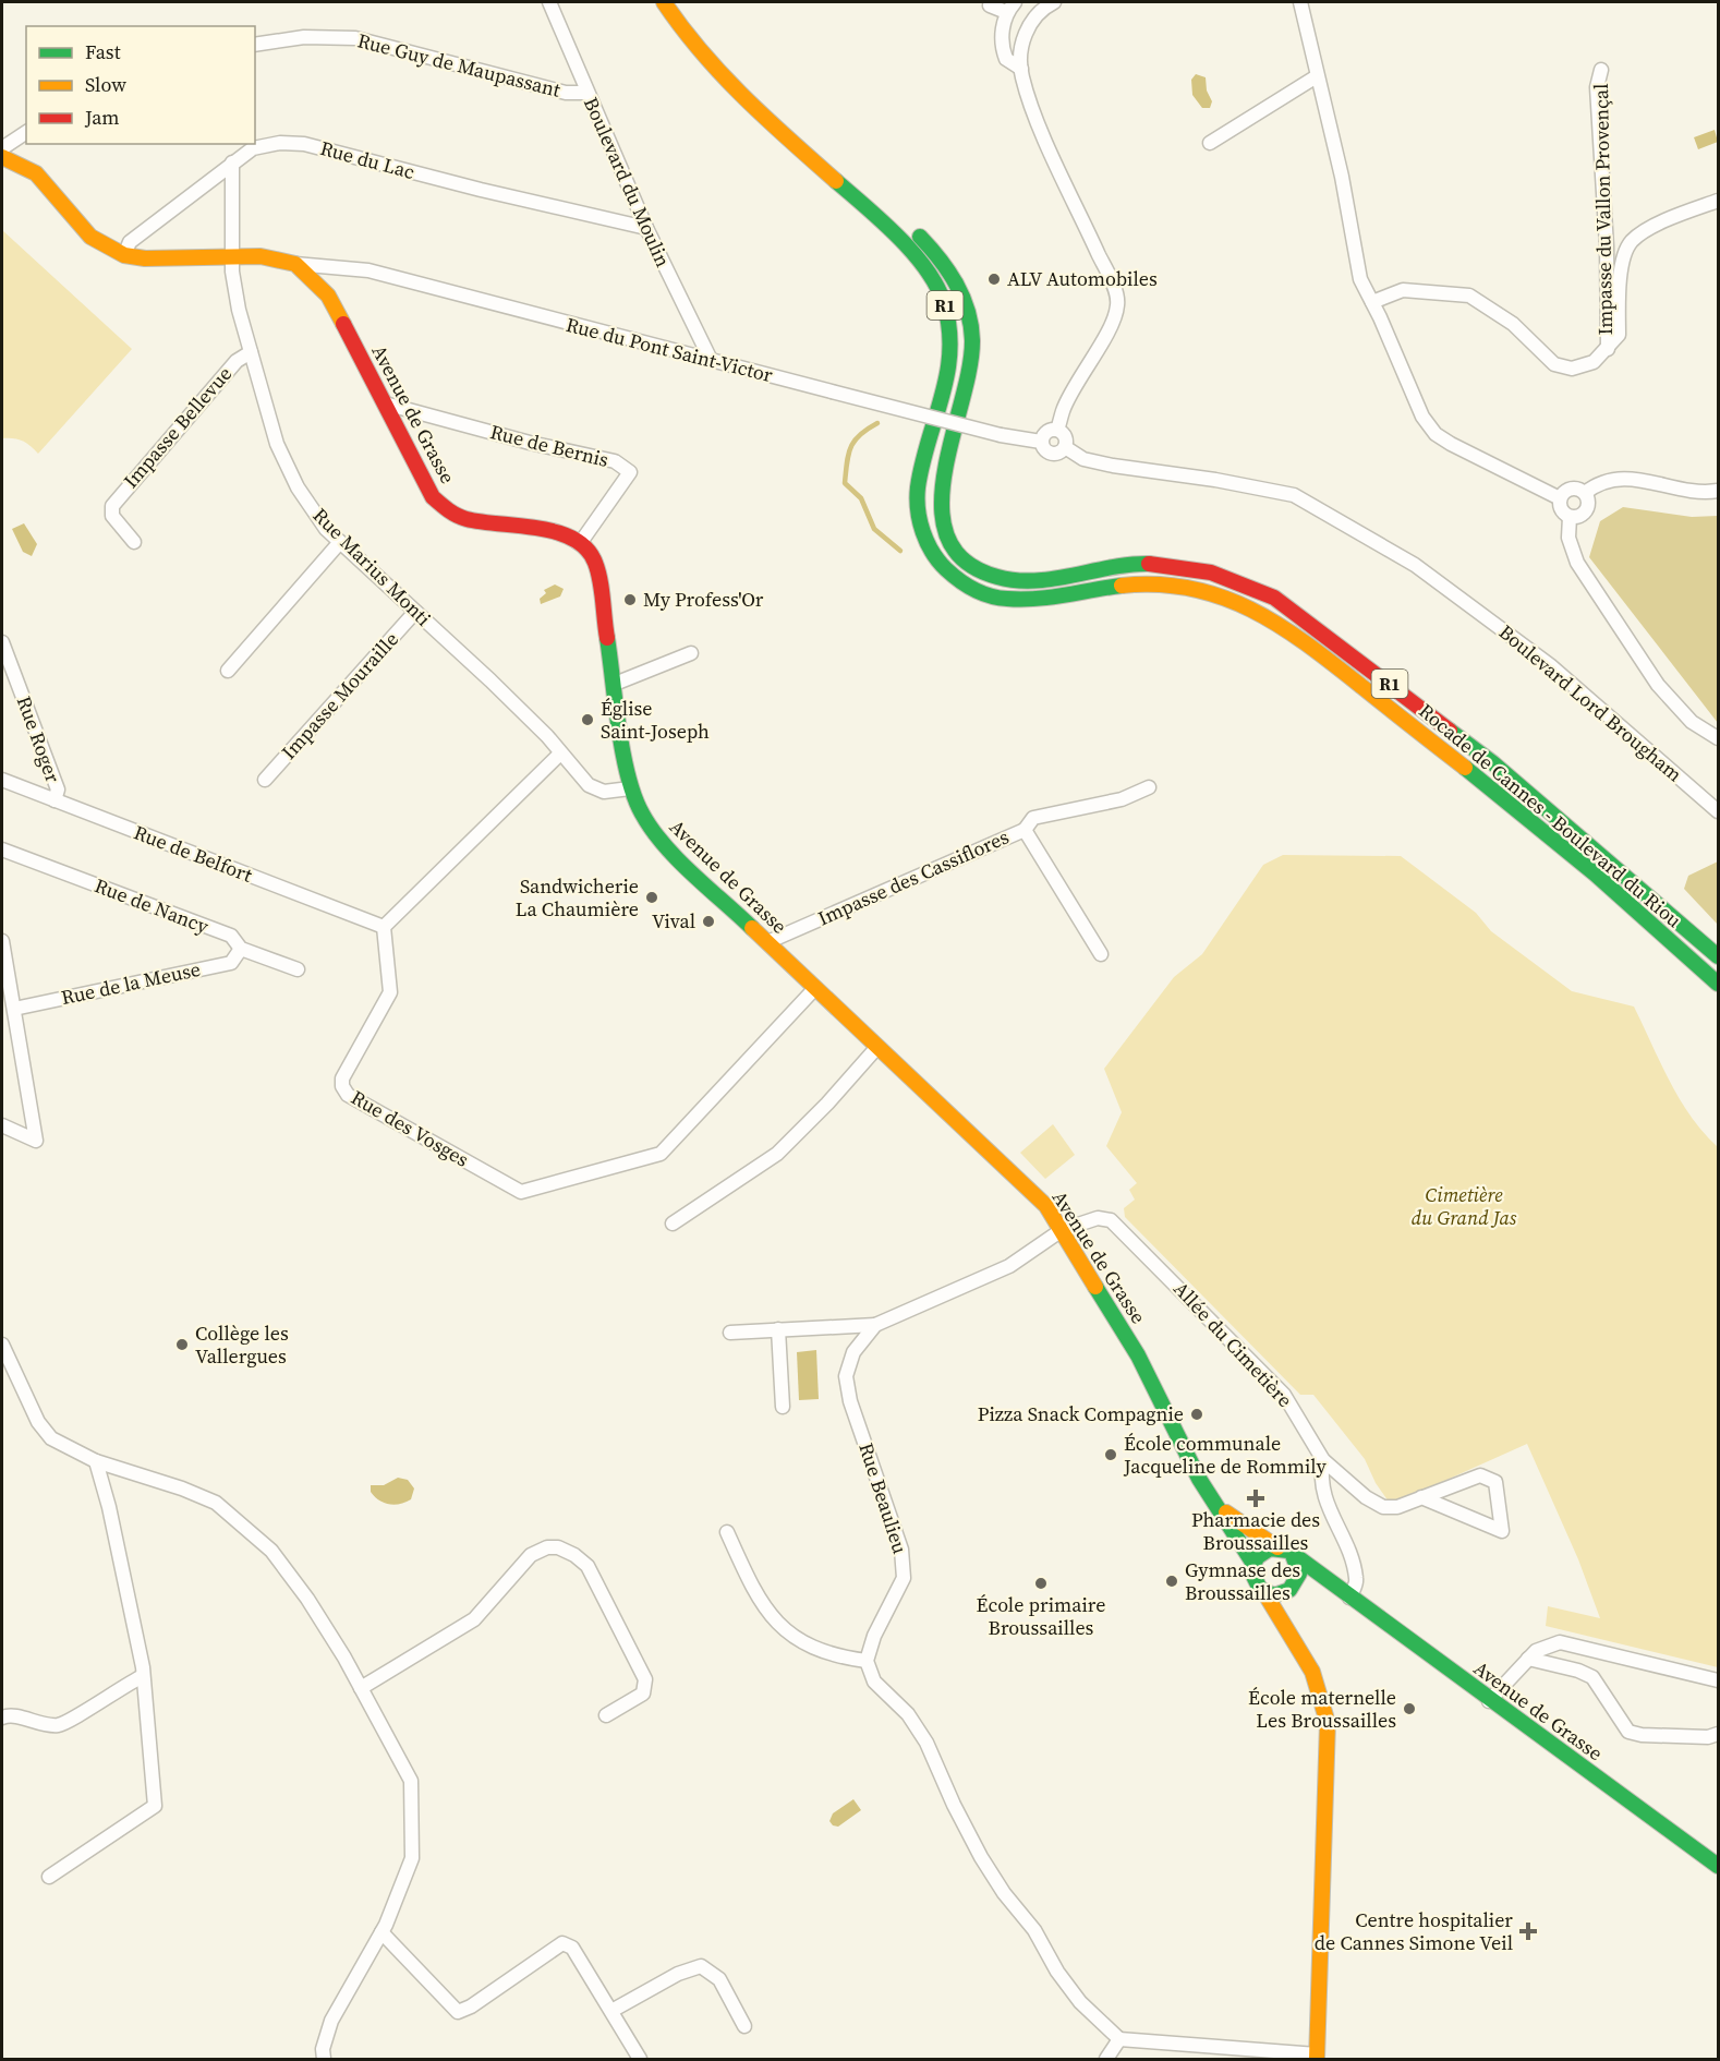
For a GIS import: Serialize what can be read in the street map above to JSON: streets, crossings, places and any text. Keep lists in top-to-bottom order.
{
  "streets": {
    "main road": ["R1", "Avenue de Grasse", "Rocade de Cannes - Boulevard du Riou"],
    "street": [
      "Rue Guy de Maupassant",
      "Rue du Lac",
      "Boulevard du Moulin",
      "Impasse du Vallon Provençal",
      "Rue du Pont Saint-Victor",
      "Impasse Bellevue",
      "Rue de Bernis",
      "Rue Marius Monti",
      "Impasse Mouraille",
      "Boulevard Lord Brougham",
      "Rue Roger",
      "Rue de Belfort",
      "Impasse des Cassiflores",
      "Rue de Nancy",
      "Rue de la Meuse",
      "Rue des Vosges",
      "Allée du Cimetière",
      "Rue Beaulieu"
    ]
  },
  "crossings": [
    ["Rue Guy de Maupassant", "Boulevard du Moulin"],
    ["Rue du Lac", "Boulevard du Moulin"],
    ["Rue du Lac", "Rue Marius Monti"],
    ["Boulevard du Moulin", "Rue du Pont Saint-Victor"],
    ["Rue du Pont Saint-Victor", "Avenue de Grasse"],
    ["Rue du Pont Saint-Victor", "Boulevard Lord Brougham"],
    ["Avenue de Grasse", "Rue de Bernis"],
    ["Avenue de Grasse", "Rue Marius Monti"],
    ["Avenue de Grasse", "Impasse des Cassiflores"],
    ["Avenue de Grasse", "Rue des Vosges"],
    ["Avenue de Grasse", "Allée du Cimetière"],
    ["Avenue de Grasse", "Rue Beaulieu"],
    ["Impasse Bellevue", "Rue Marius Monti"],
    ["Rue Marius Monti", "Impasse Mouraille"],
    ["Rue Roger", "Rue de Belfort"],
    ["Rue de Belfort", "Rue des Vosges"],
    ["Rue de Nancy", "Rue de la Meuse"],
    ["Allée du Cimetière", "Rue Beaulieu"]
  ],
  "parks": ["Cimetière du Grand Jas"],
  "places": {
    "other": [
      "ALV Automobiles",
      "My Profess'Or",
      "Église Saint-Joseph",
      "Sandwicherie La Chaumière",
      "Vival",
      "Collège les Vallergues",
      "Pizza Snack Compagnie",
      "École communale Jacqueline de Rommily",
      "Gymnase des Broussailles",
      "École primaire Broussailles",
      "École maternelle Les Broussailles"
    ],
    "health": ["Pharmacie des Broussailles", "Centre hospitalier de Cannes Simone Veil"]
  },
  "legend": ["Fast", "Slow", "Jam"]
}
